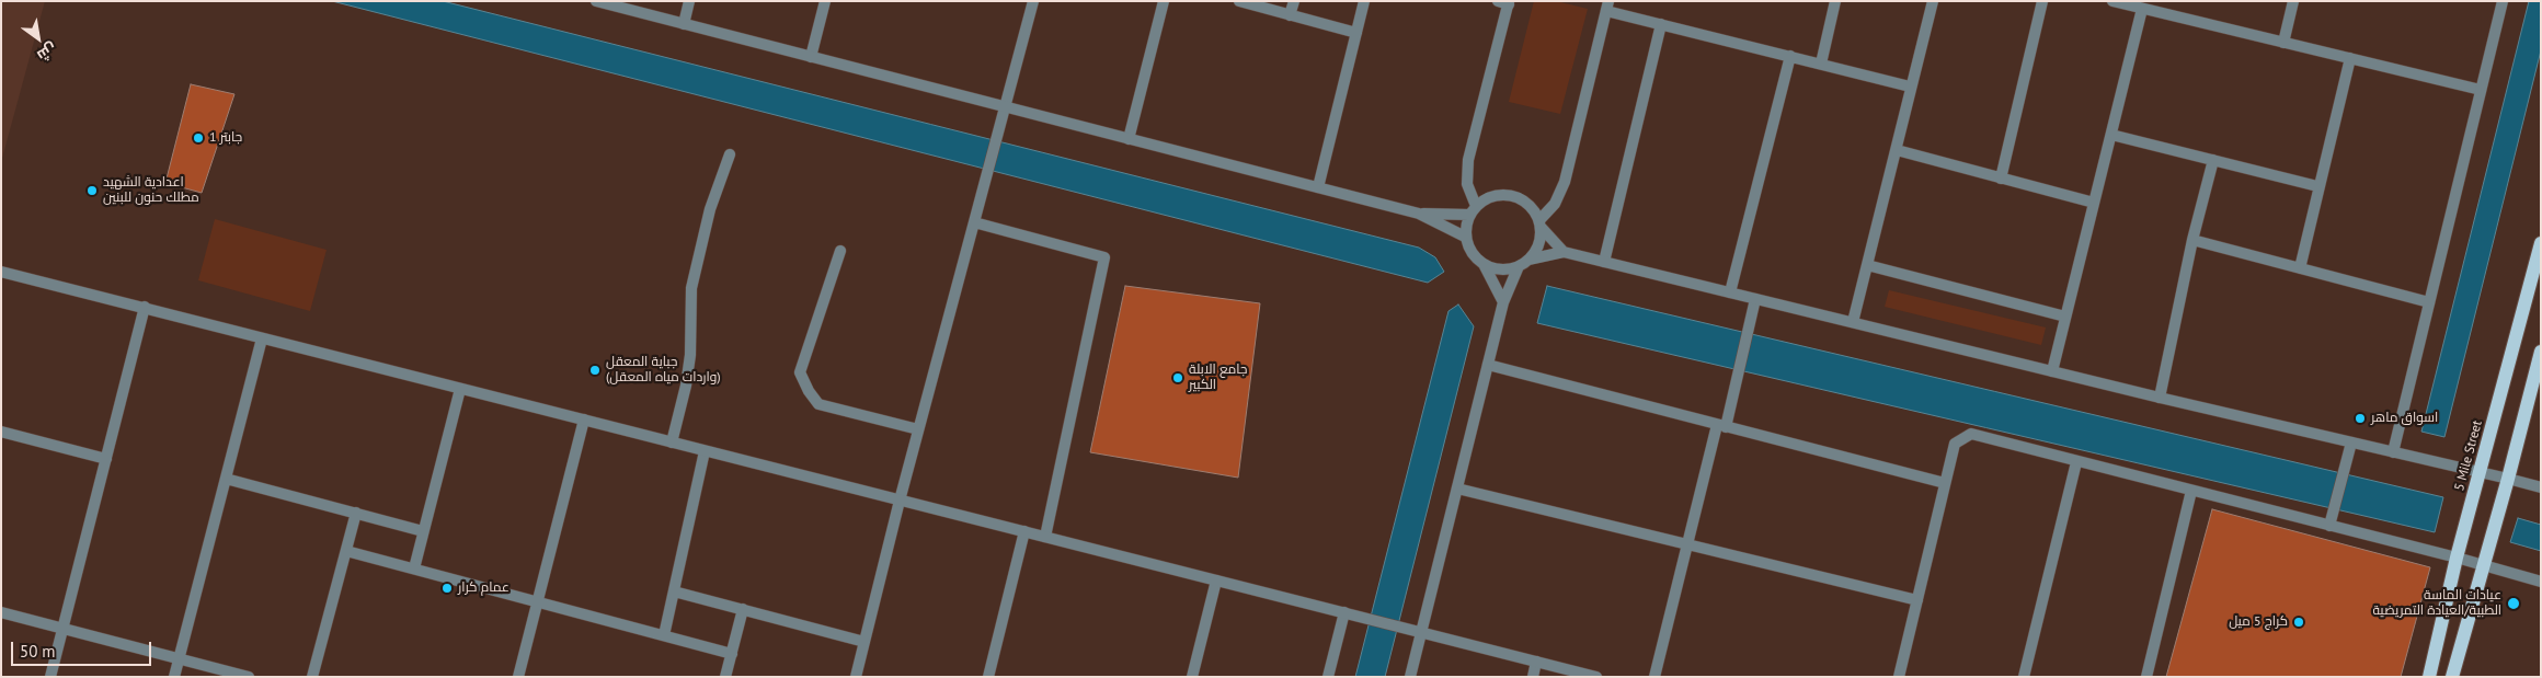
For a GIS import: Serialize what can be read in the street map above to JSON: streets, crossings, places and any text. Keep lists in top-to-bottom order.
{
  "streets": {
    "main road": ["5 Mile Street"]
  },
  "places": [
    "جابتر 1",
    "اعدادية الشهيد مطلك حنون للبنين",
    "جباية المعقل (واردات مياه المعقل)",
    "جامع الابلة الكبير",
    "اسواق ماهر",
    "عمام كرار",
    "عيادات الماسة الطبية/العيادة التمريضية",
    "كراج 5 ميل"
  ],
  "scale_bar": "50 m",
  "north": "bottom right"
}
